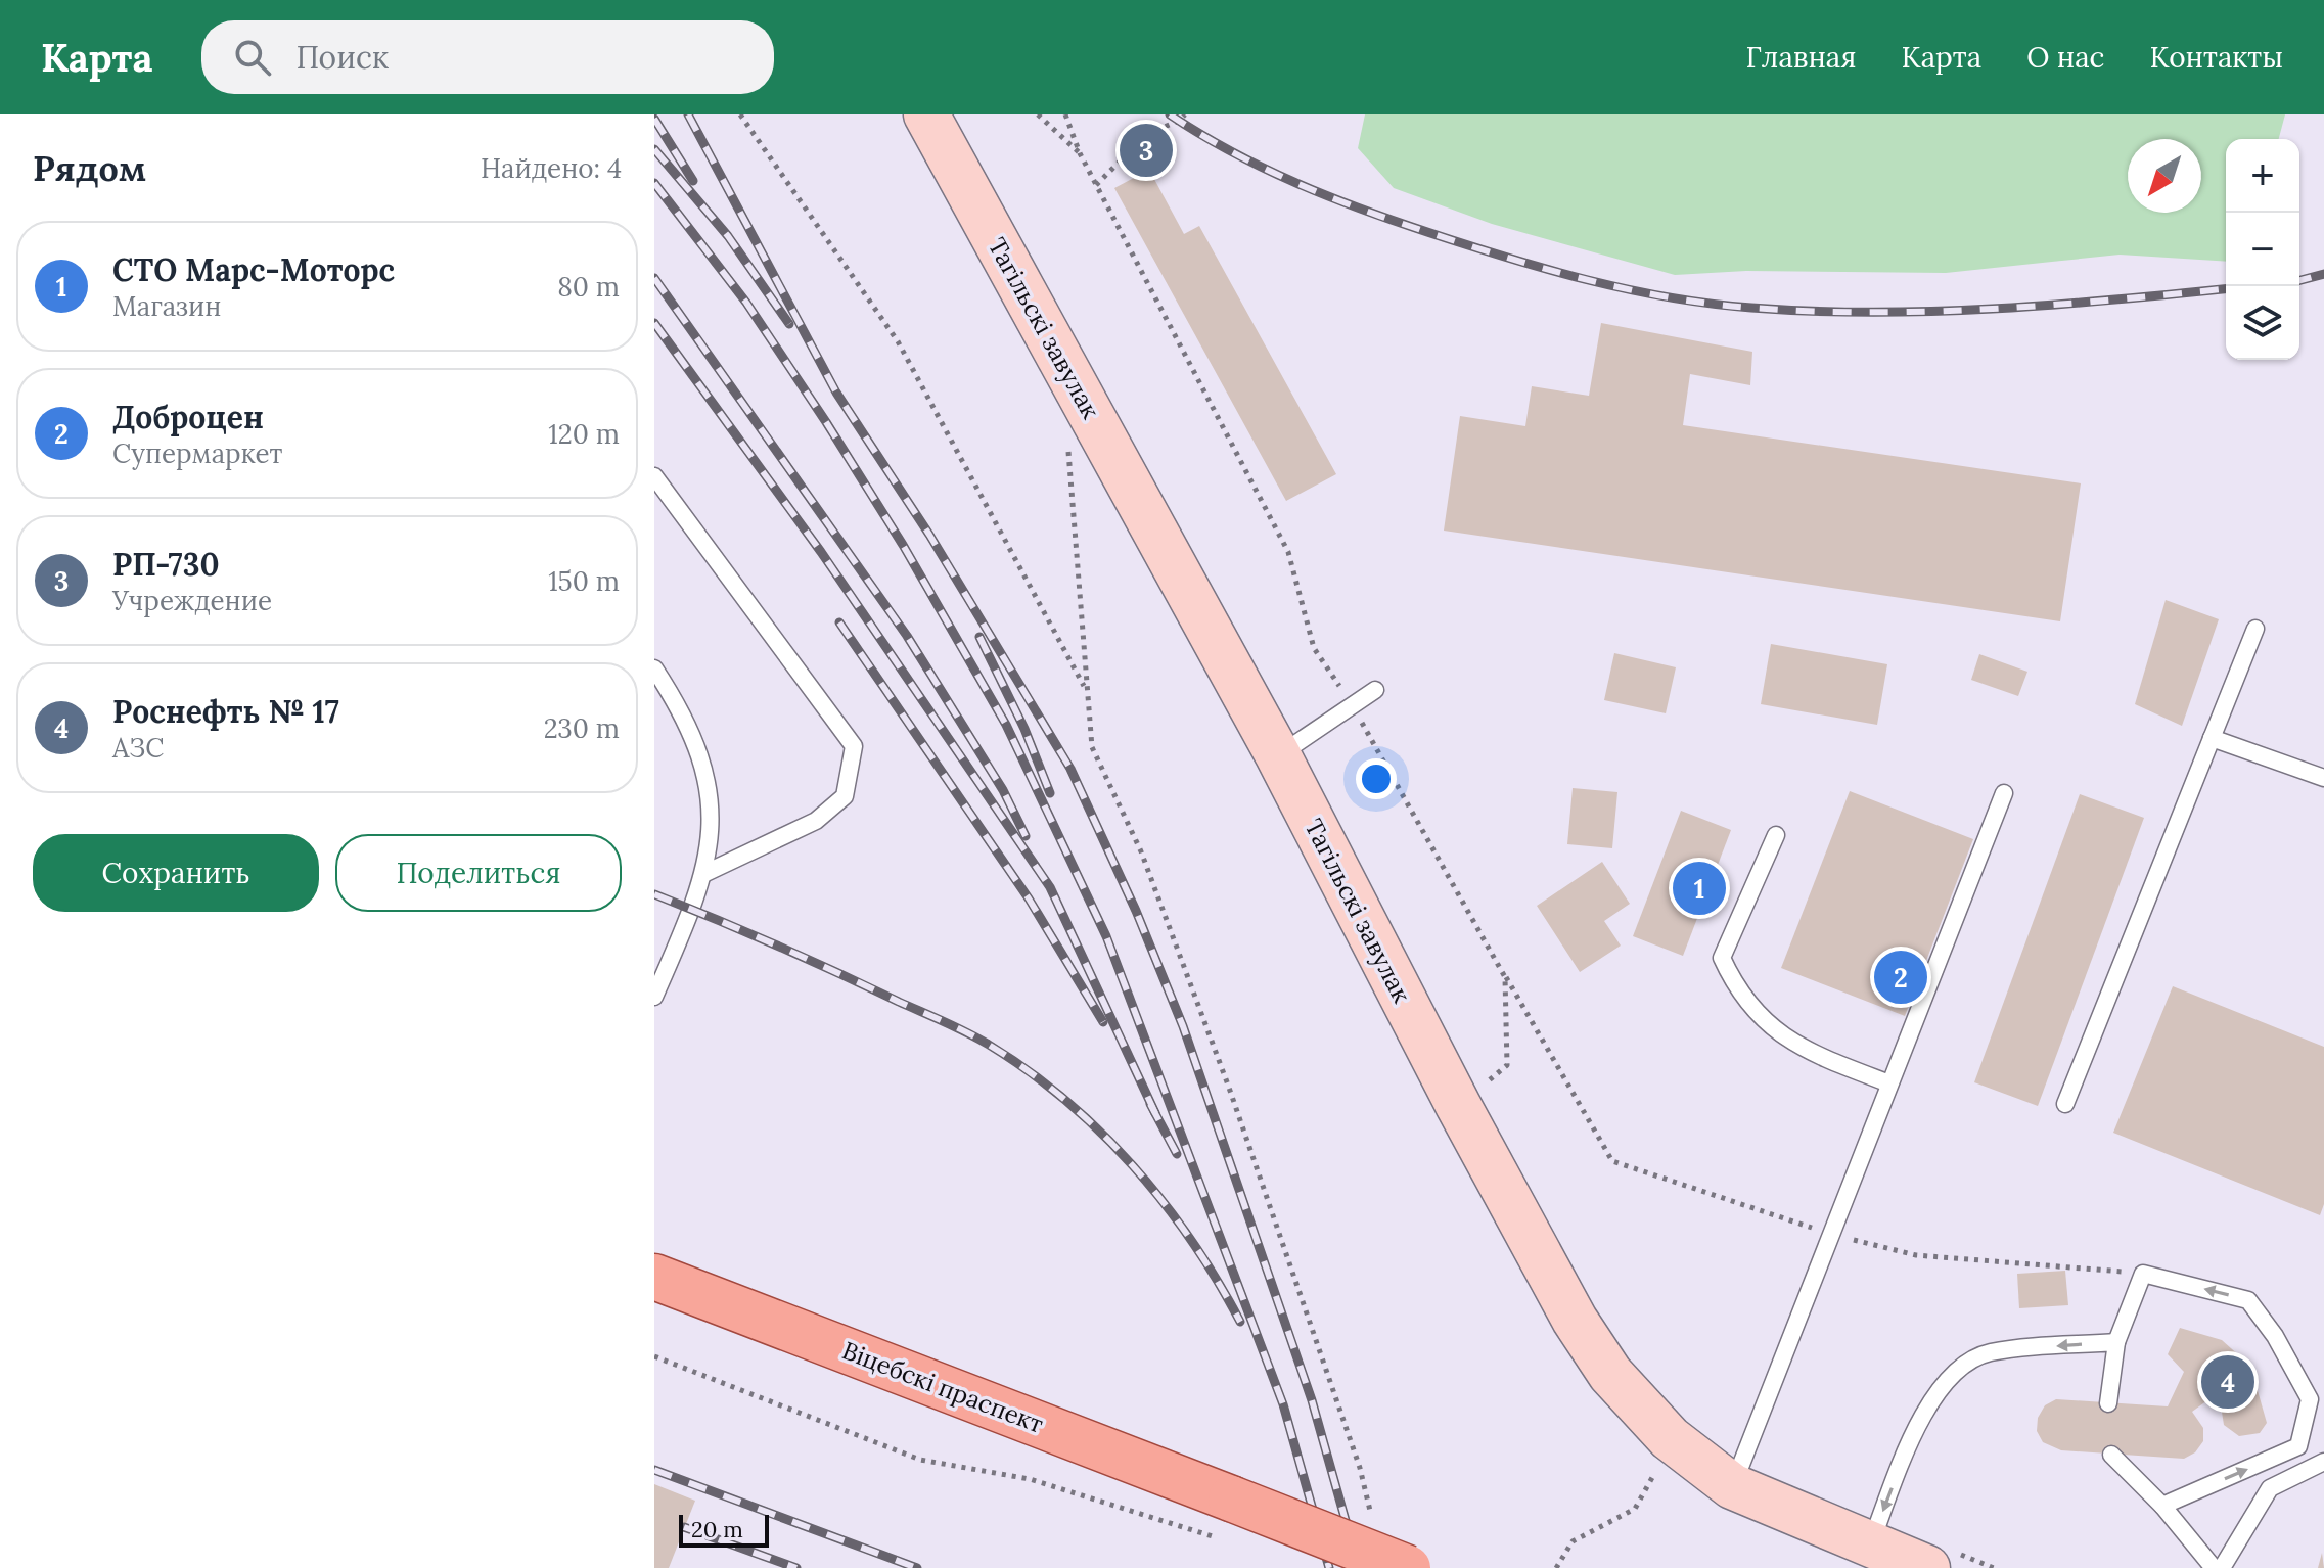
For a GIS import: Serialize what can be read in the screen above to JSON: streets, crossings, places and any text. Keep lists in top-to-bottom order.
{
  "streets": {
    "main road": ["Тагільскі завулак", "Віцебскі праспект"]
  },
  "scale_bar": "20 m",
  "north": "bottom left",
  "page": {
    "header": "Карта",
    "search": "Поиск",
    "nav": [
      "Главная",
      "Карта",
      "О нас",
      "Контакты"
    ],
    "heading": ["Рядом", "Найдено: 4"],
    "pins": [
      "3",
      "1",
      "2",
      "4"
    ],
    "map_buttons": ["+", "−"],
    "list": [
      {
        "mark": "1",
        "name": "СТО Марс-Моторс",
        "note": "Магазин",
        "value": "80 m"
      },
      {
        "mark": "2",
        "name": "Доброцен",
        "note": "Супермаркет",
        "value": "120 m"
      },
      {
        "mark": "3",
        "name": "РП-730",
        "note": "Учреждение",
        "value": "150 m"
      },
      {
        "mark": "4",
        "name": "Роснефть № 17",
        "note": "АЗС",
        "value": "230 m"
      }
    ],
    "buttons": ["Сохранить", "Поделиться"],
    "scale": "20 m"
  }
}
